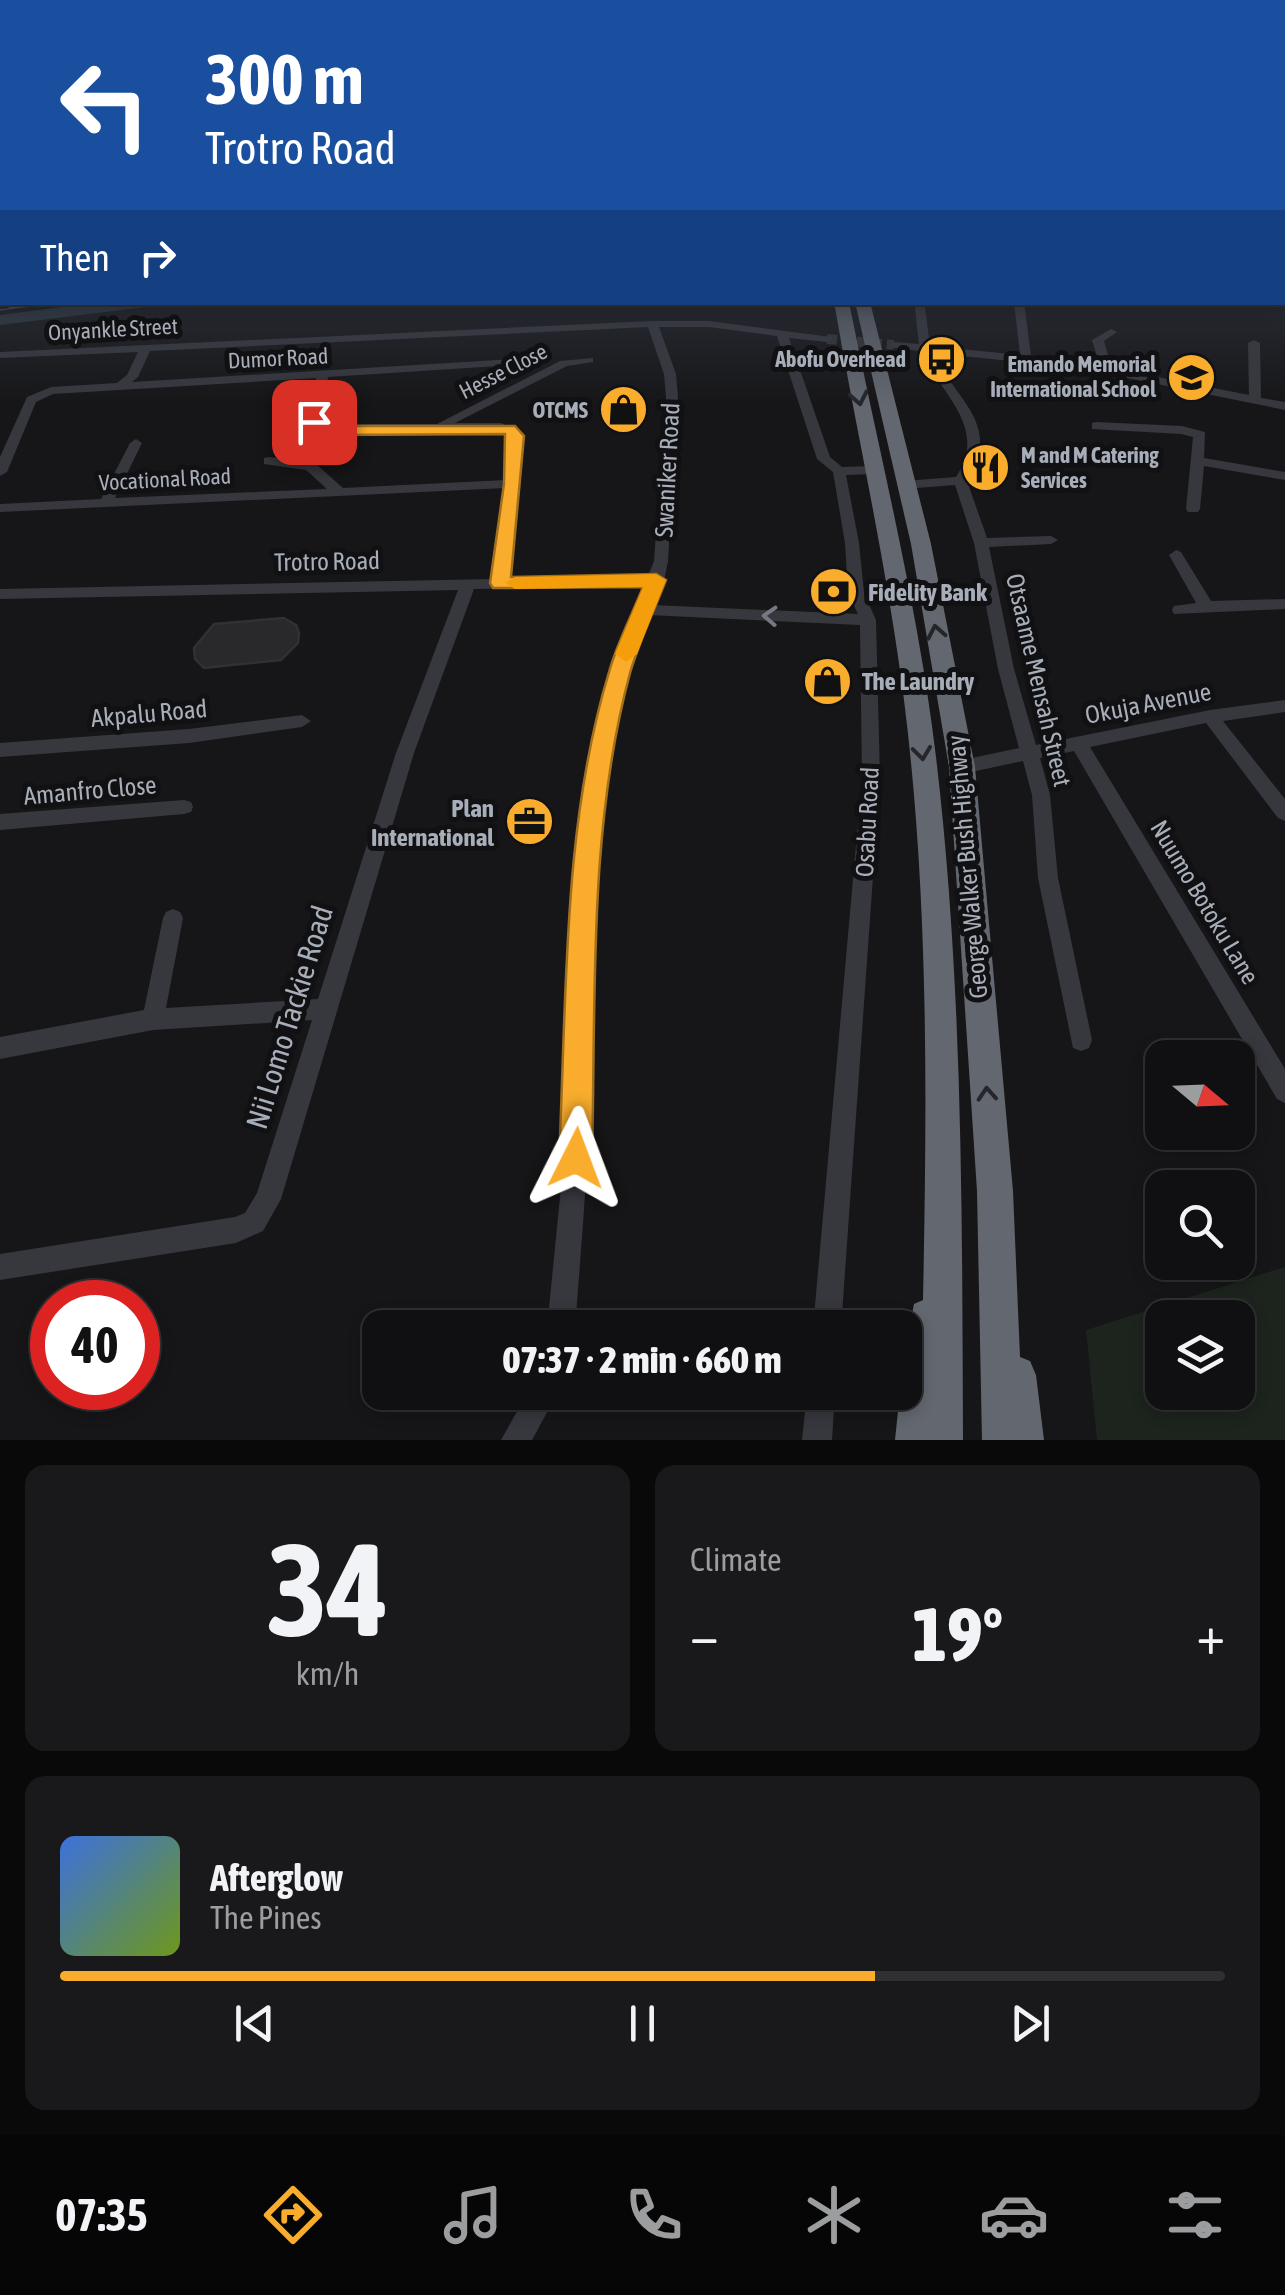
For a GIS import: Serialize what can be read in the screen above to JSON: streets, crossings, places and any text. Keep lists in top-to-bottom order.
{
  "streets": {
    "highway": ["George Walker Bush Highway"],
    "street": [
      "Onyankle Street",
      "Dumor Road",
      "Hesse Close",
      "Swaniker Road",
      "Vocational Road",
      "Trotro Road",
      "Otsaame Mensah Street",
      "Okuja Avenue",
      "Akpalu Road",
      "Amanfro Close",
      "Osabu Road",
      "Nuumo Botoku Lane",
      "Nii Lomo Tackie Road"
    ]
  },
  "crossings": [
    ["Onyankle Street", "Swaniker Road"],
    ["Onyankle Street", "Osabu Road"],
    ["Swaniker Road", "Trotro Road"],
    ["Trotro Road", "Nii Lomo Tackie Road"],
    ["Otsaame Mensah Street", "Okuja Avenue"],
    ["Okuja Avenue", "George Walker Bush Highway"],
    ["Okuja Avenue", "Nuumo Botoku Lane"]
  ],
  "places": {
    "bus stop": ["Abofu Overhead"],
    "school or university": ["Emando Memorial International School"],
    "shop": ["OTCMS", "The Laundry"],
    "restaurant": ["M and M Catering Services"],
    "bank": ["Fidelity Bank"],
    "office": ["Plan International"]
  },
  "north": "right",
  "page": {
    "turn": ["300 m", "Trotro Road"],
    "then": "Then",
    "limit": "40",
    "trip": "07:37 · 2 min · 660 m",
    "tile": [
      ["34", "km/h"],
      "Climate"
    ],
    "heat": ["−", "19°", "+"],
    "song": ["Afterglow", "The Pines"],
    "tabs": "07:35"
  }
}
